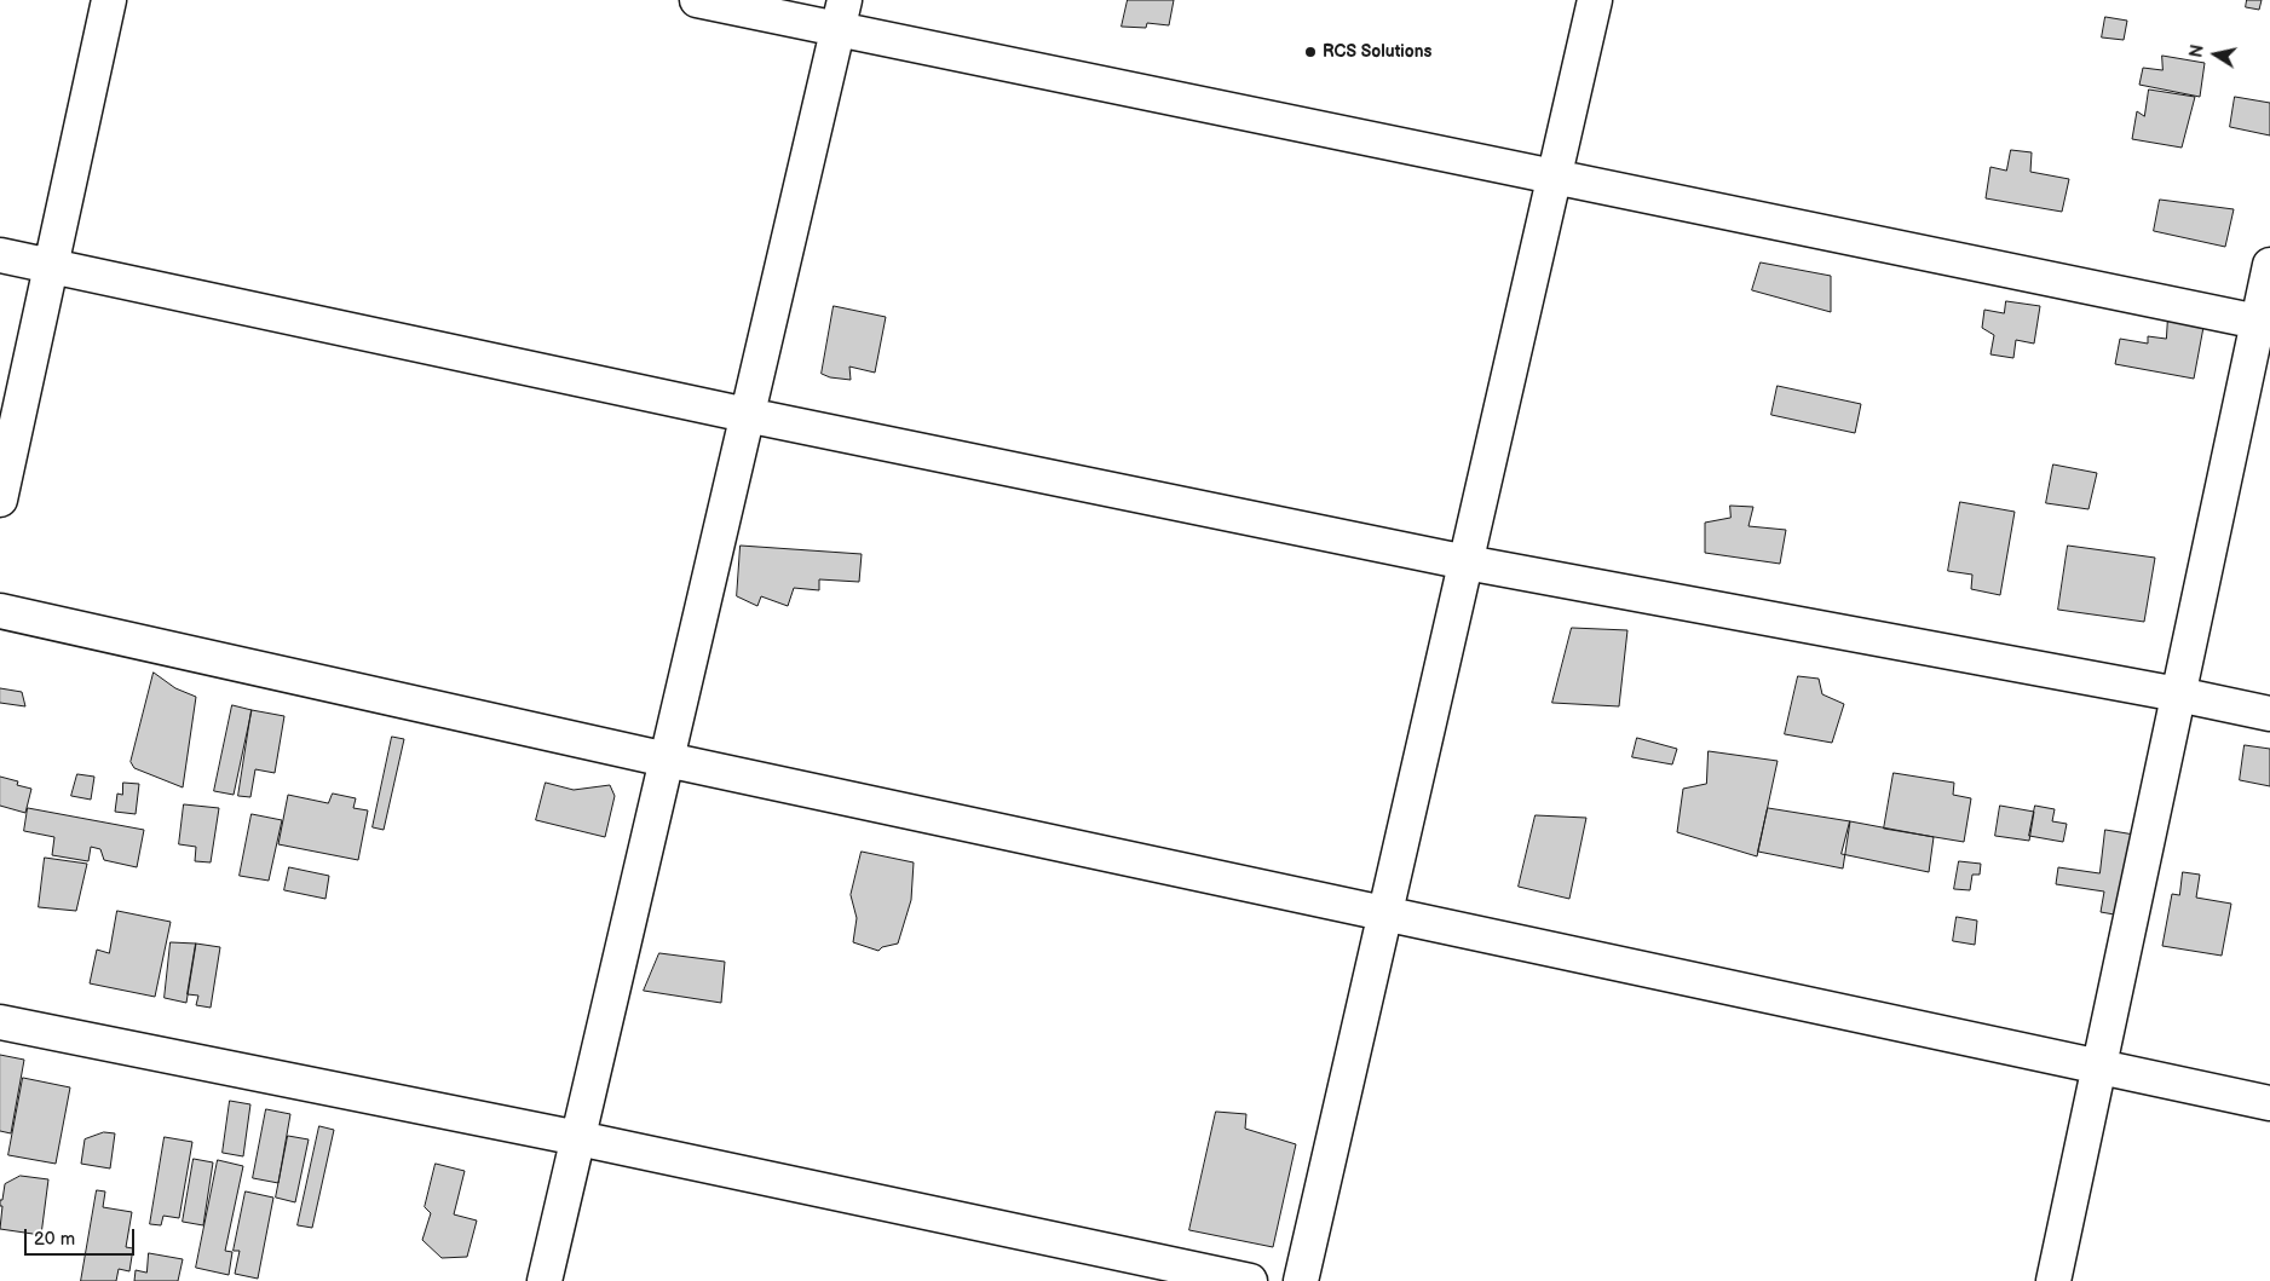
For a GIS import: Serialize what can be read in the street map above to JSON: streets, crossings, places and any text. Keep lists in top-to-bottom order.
{
  "places": ["RCS Solutions"],
  "scale_bar": "20 m",
  "north": "left"
}
